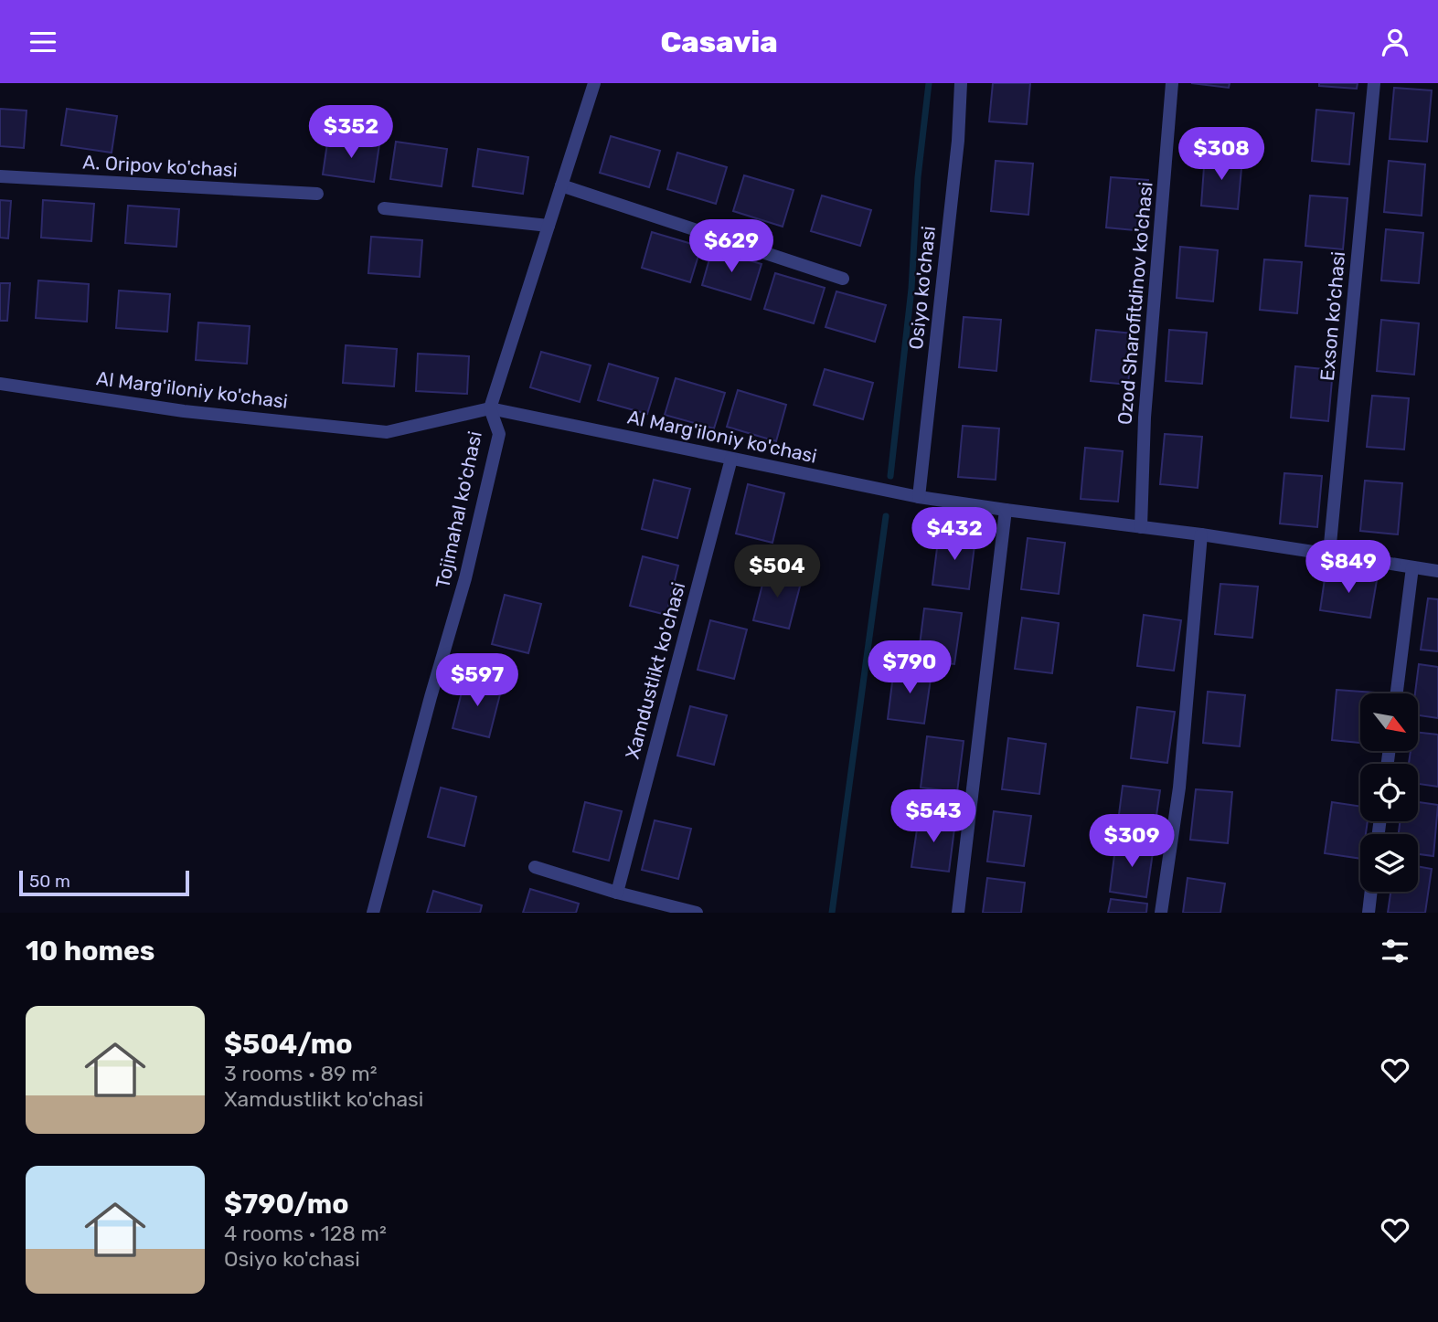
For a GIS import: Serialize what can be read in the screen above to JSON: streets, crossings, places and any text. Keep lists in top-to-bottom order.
{
  "streets": {
    "street": [
      "A. Oripov ko'chasi",
      "Osiyo ko'chasi",
      "Ozod Sharofitdinov ko'chasi",
      "Exson ko'chasi",
      "Al Marg'iloniy ko'chasi",
      "Tojimahal ko'chasi",
      "Xamdustlikt ko'chasi"
    ]
  },
  "crossings": [
    ["Osiyo ko'chasi", "Al Marg'iloniy ko'chasi"],
    ["Ozod Sharofitdinov ko'chasi", "Al Marg'iloniy ko'chasi"],
    ["Exson ko'chasi", "Al Marg'iloniy ko'chasi"],
    ["Al Marg'iloniy ko'chasi", "Tojimahal ko'chasi"],
    ["Al Marg'iloniy ko'chasi", "Xamdustlikt ko'chasi"]
  ],
  "scale_bar": "50 m",
  "north": "bottom right",
  "page": {
    "header": "Casavia",
    "price": [
      "$352",
      "$308",
      "$629",
      "$432",
      "$849",
      "$504",
      "$790",
      "$597",
      "$543",
      "$309"
    ],
    "scale": "50 m",
    "heading": "10 homes",
    "list": [
      {
        "name": "$504/mo",
        "note": "3 rooms · 89 m² · Xamdustlikt ko'chasi"
      },
      {
        "name": "$790/mo",
        "note": "4 rooms · 128 m² · Osiyo ko'chasi"
      }
    ]
  }
}
